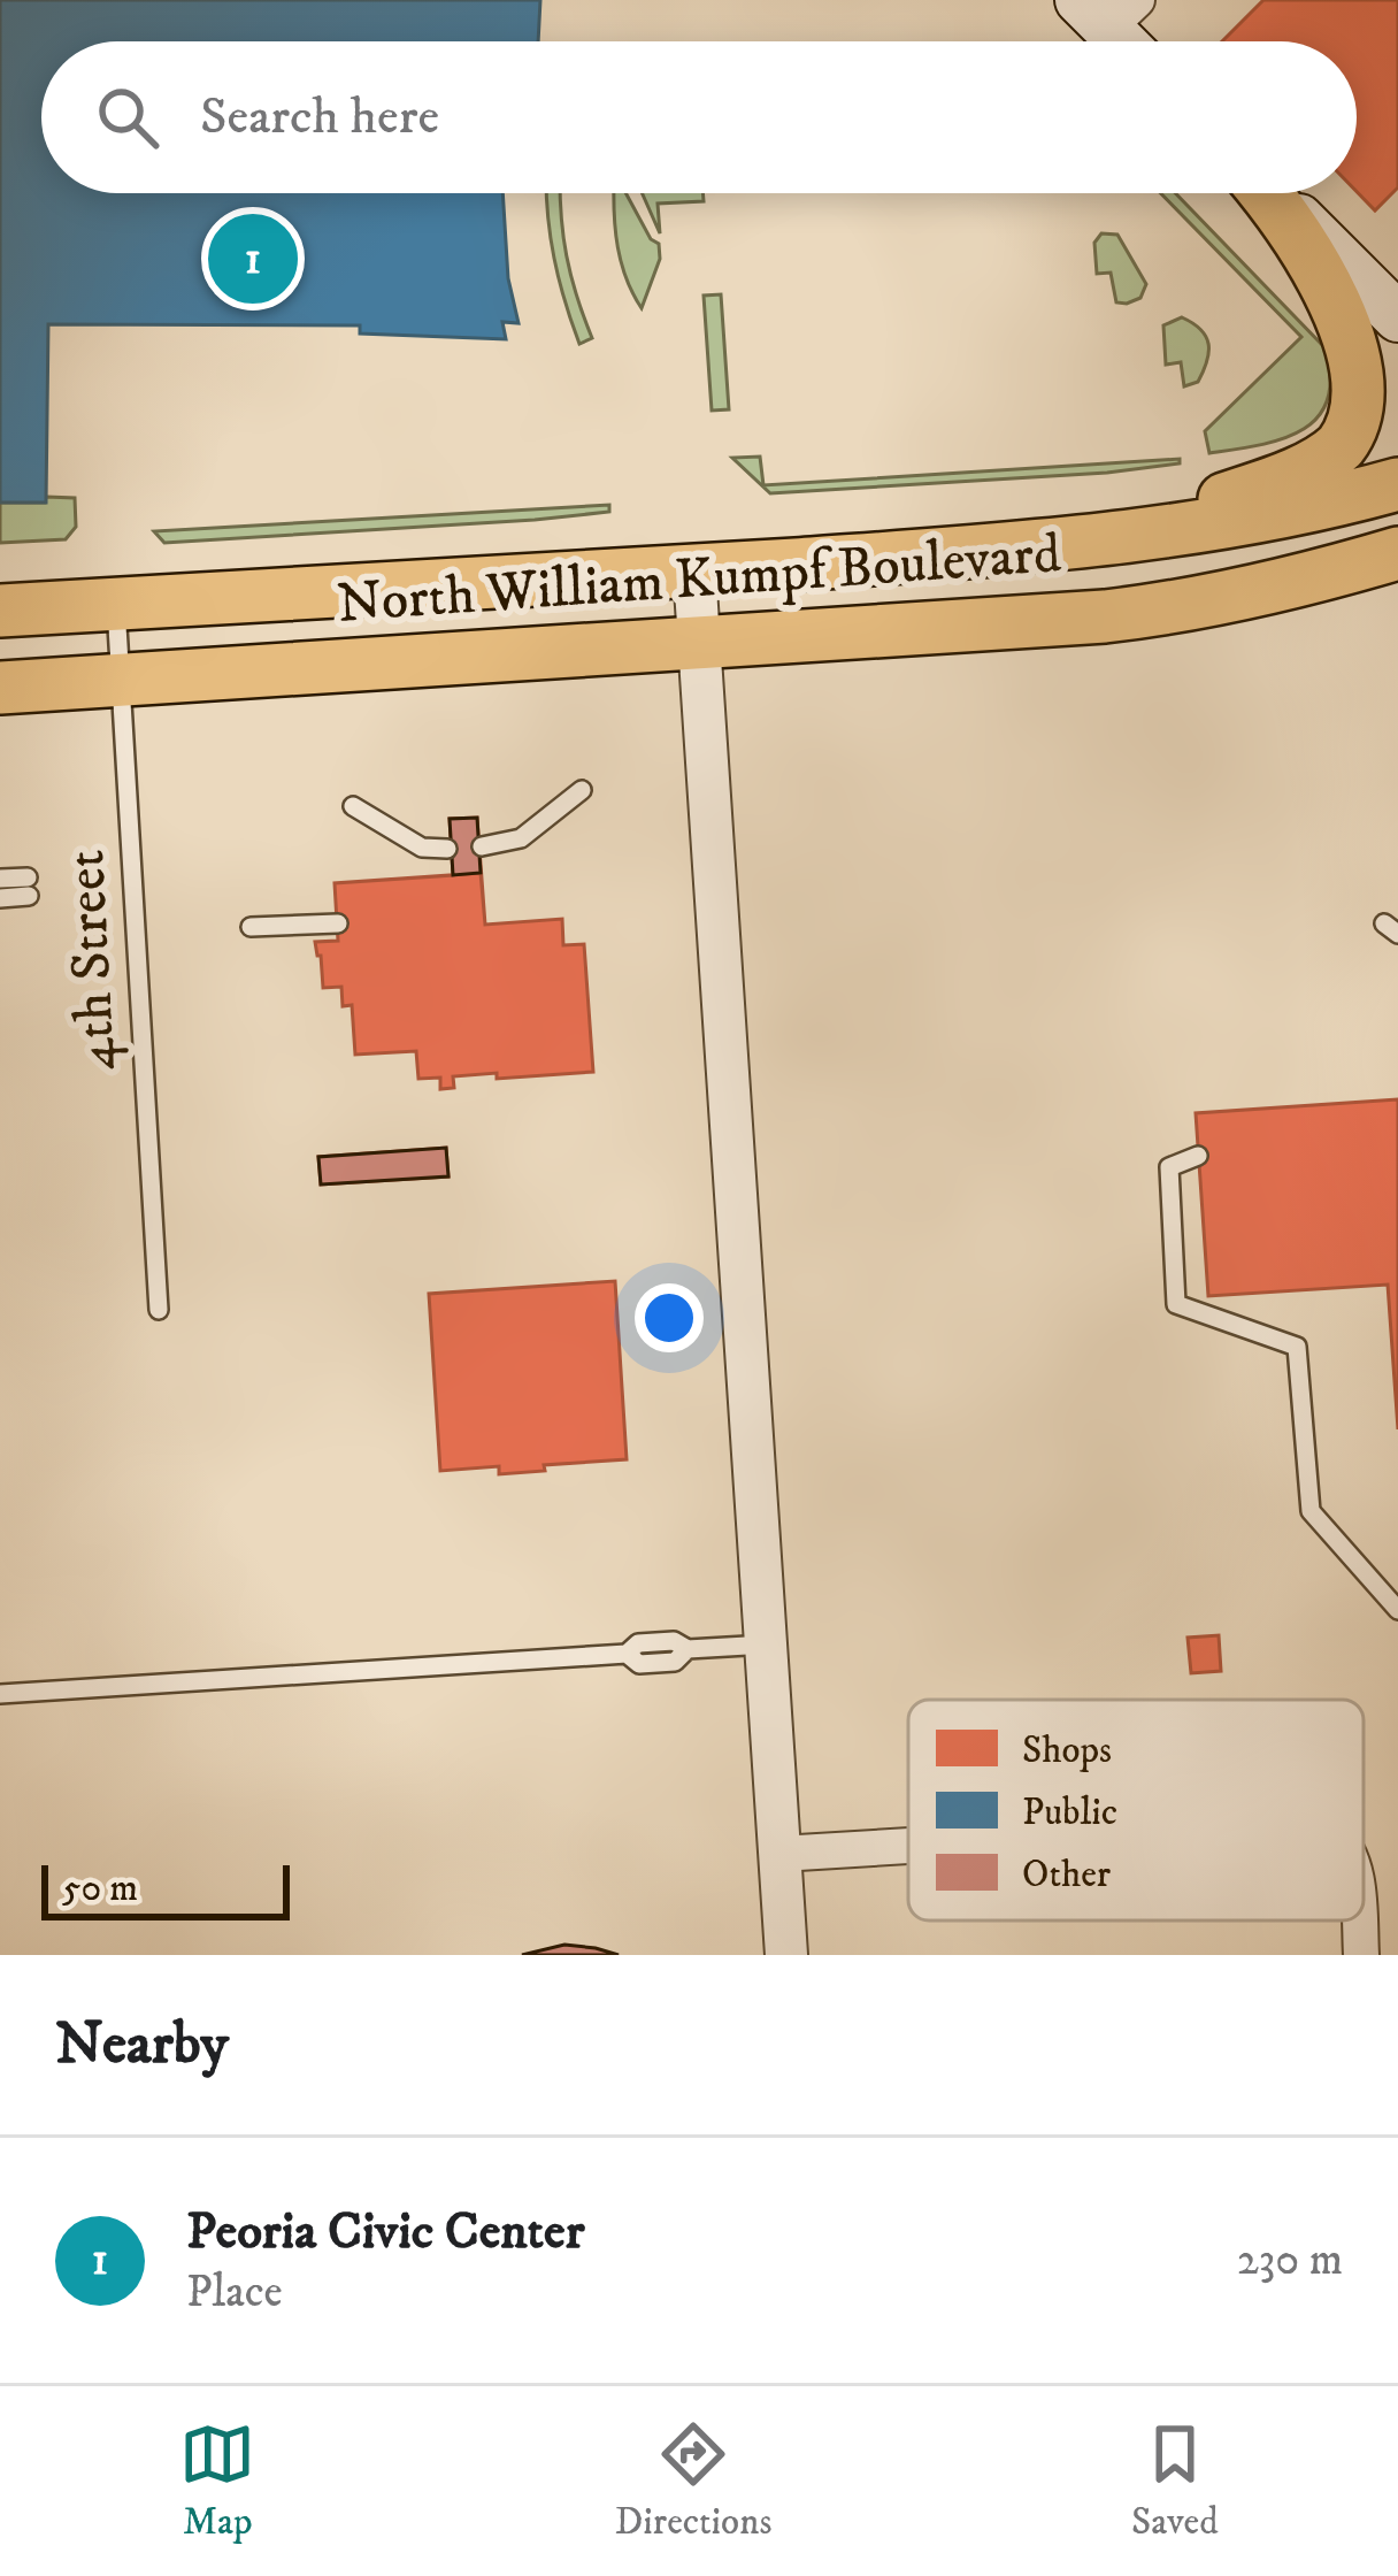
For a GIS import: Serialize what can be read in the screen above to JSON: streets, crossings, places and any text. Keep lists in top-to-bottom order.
{
  "streets": {
    "main road": ["North William Kumpf Boulevard"],
    "lane": ["4th Street"]
  },
  "crossings": [
    ["North William Kumpf Boulevard", "4th Street"]
  ],
  "legend": ["Shops", "Public", "Other"],
  "scale_bar": "50 m",
  "page": {
    "search": "Search here",
    "pins": "1",
    "scale": "50 m",
    "heading": "Nearby",
    "list": [
      {
        "mark": "1",
        "name": "Peoria Civic Center",
        "note": "Place",
        "value": "230 m"
      }
    ],
    "nav": ["Map", "Directions", "Saved"]
  }
}
